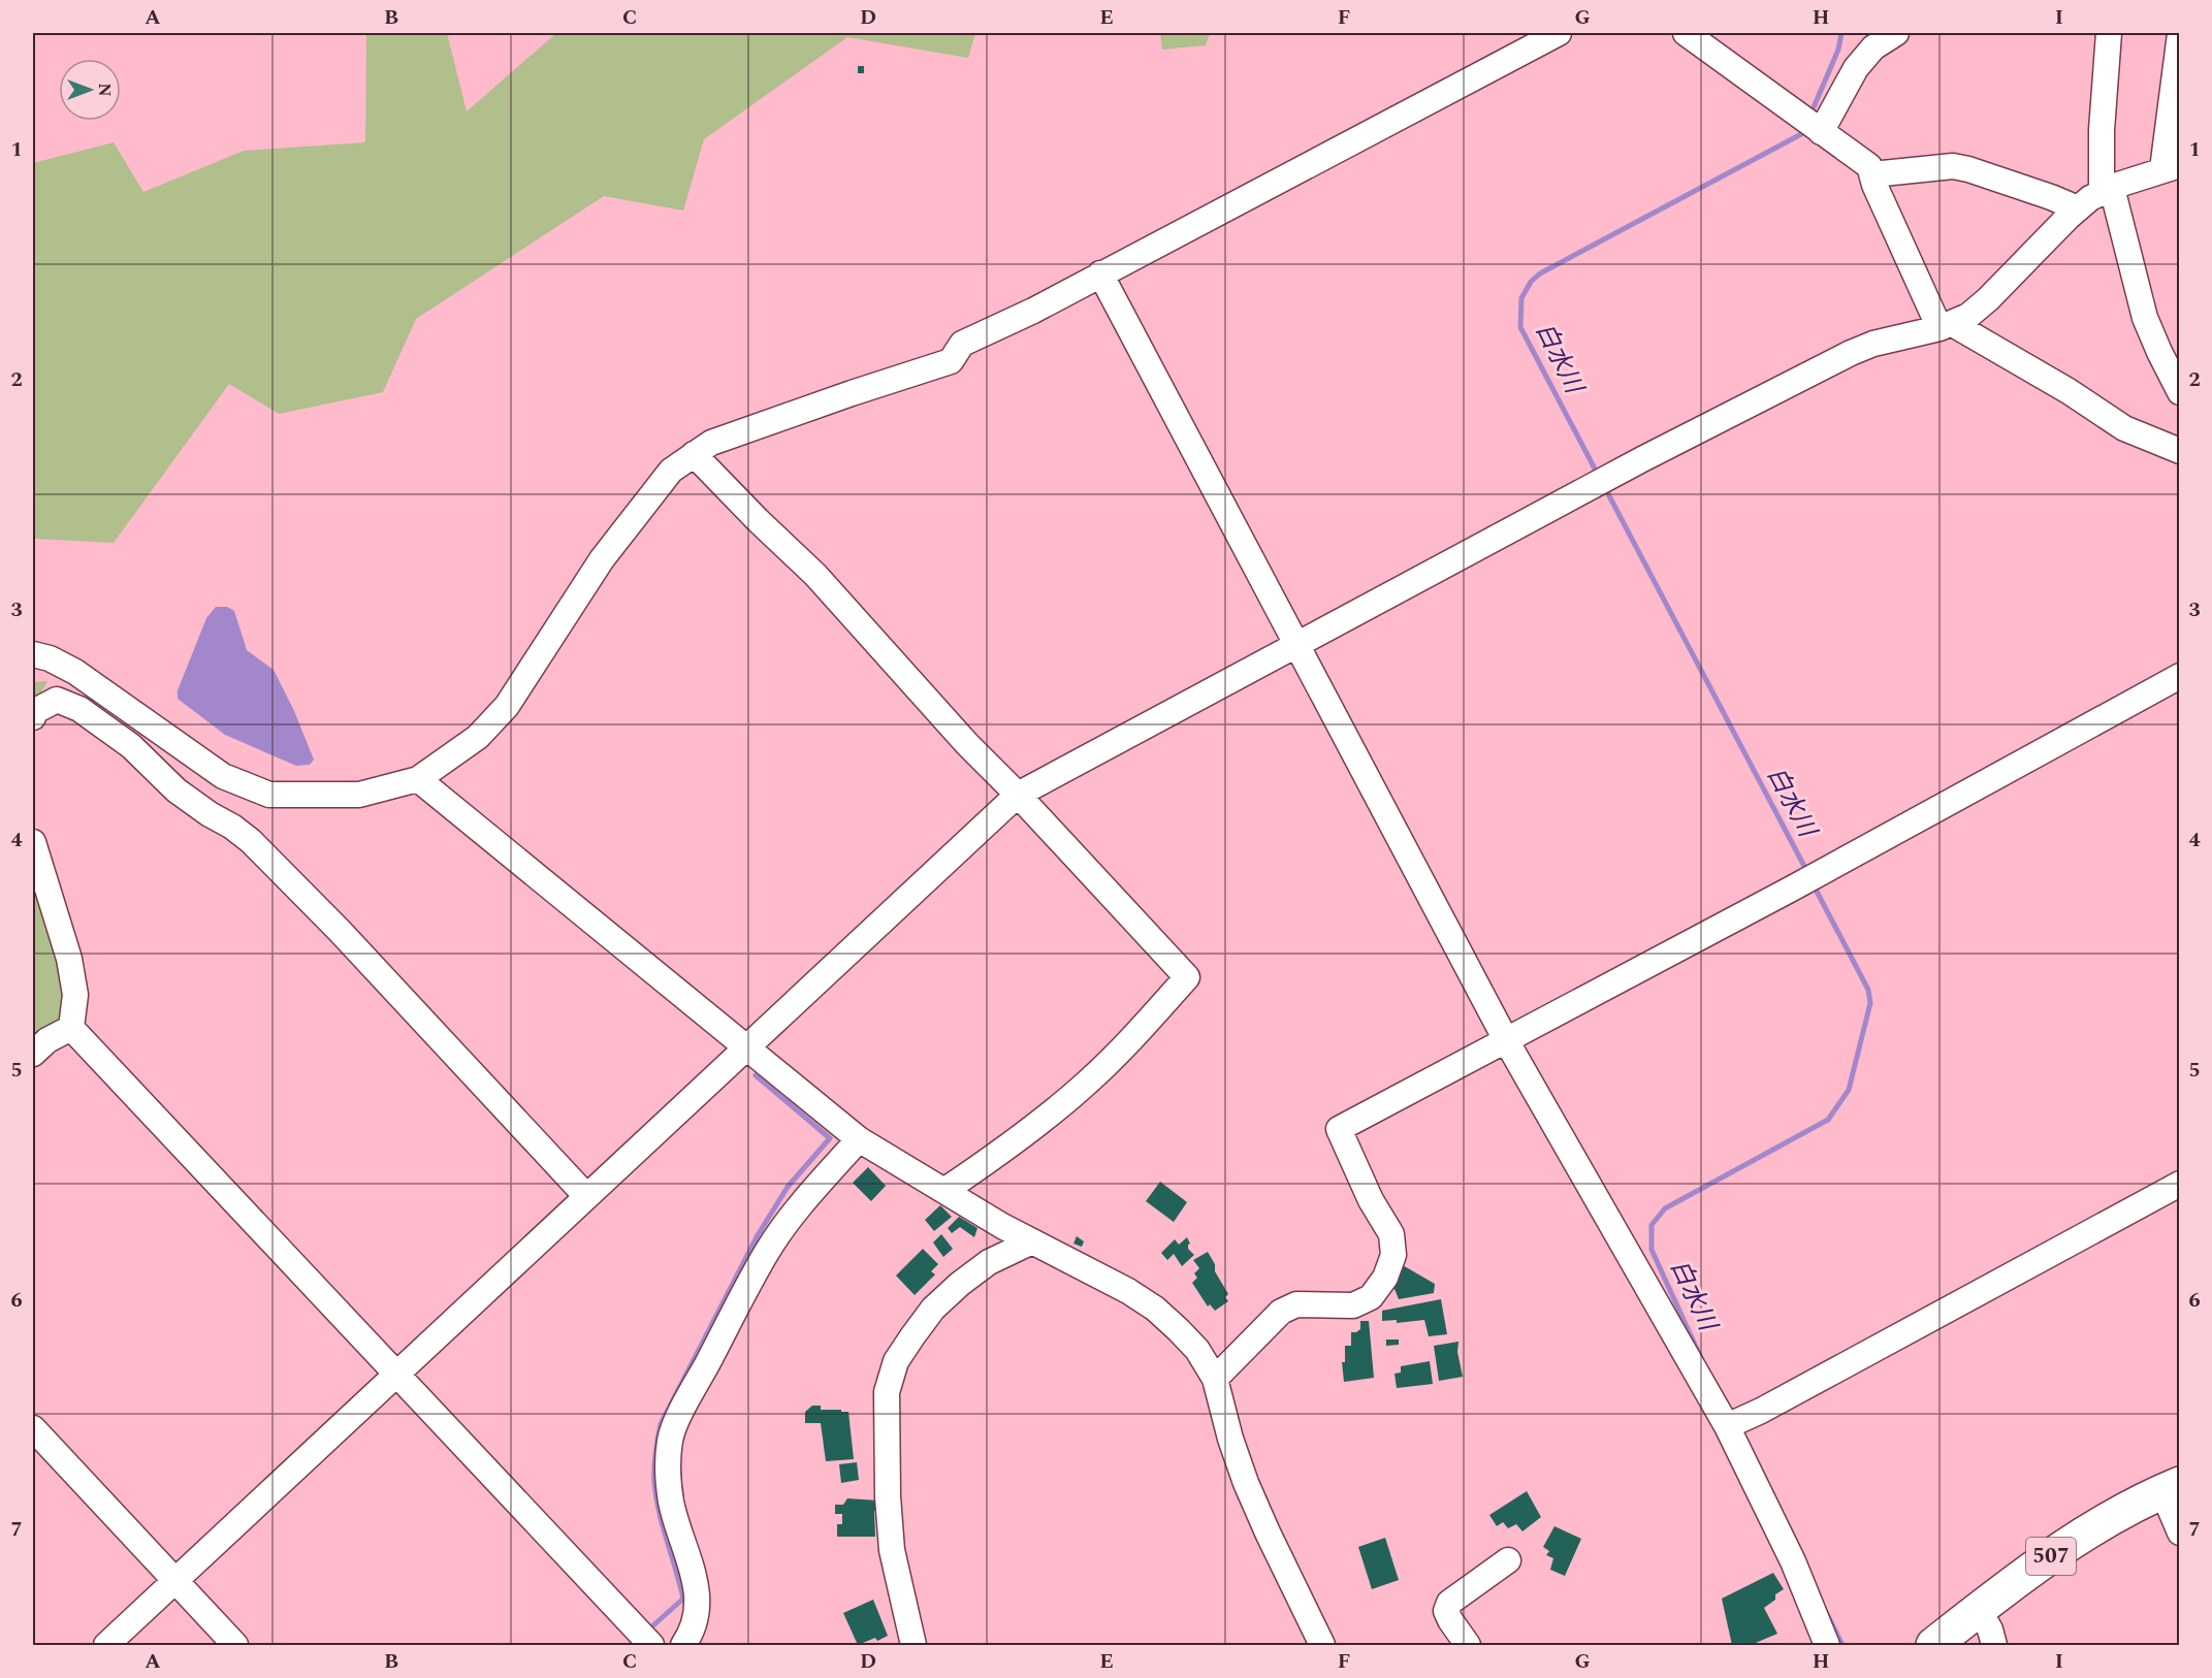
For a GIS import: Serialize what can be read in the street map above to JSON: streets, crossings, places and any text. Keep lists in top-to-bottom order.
{
  "streets": {
    "highway": ["507"]
  },
  "water": ["白水川"],
  "north": "right",
  "grid": {
    "columns": [
      "A",
      "B",
      "C",
      "D",
      "E",
      "F",
      "G",
      "H",
      "I"
    ],
    "rows": [
      "1",
      "2",
      "3",
      "4",
      "5",
      "6",
      "7"
    ]
  }
}
